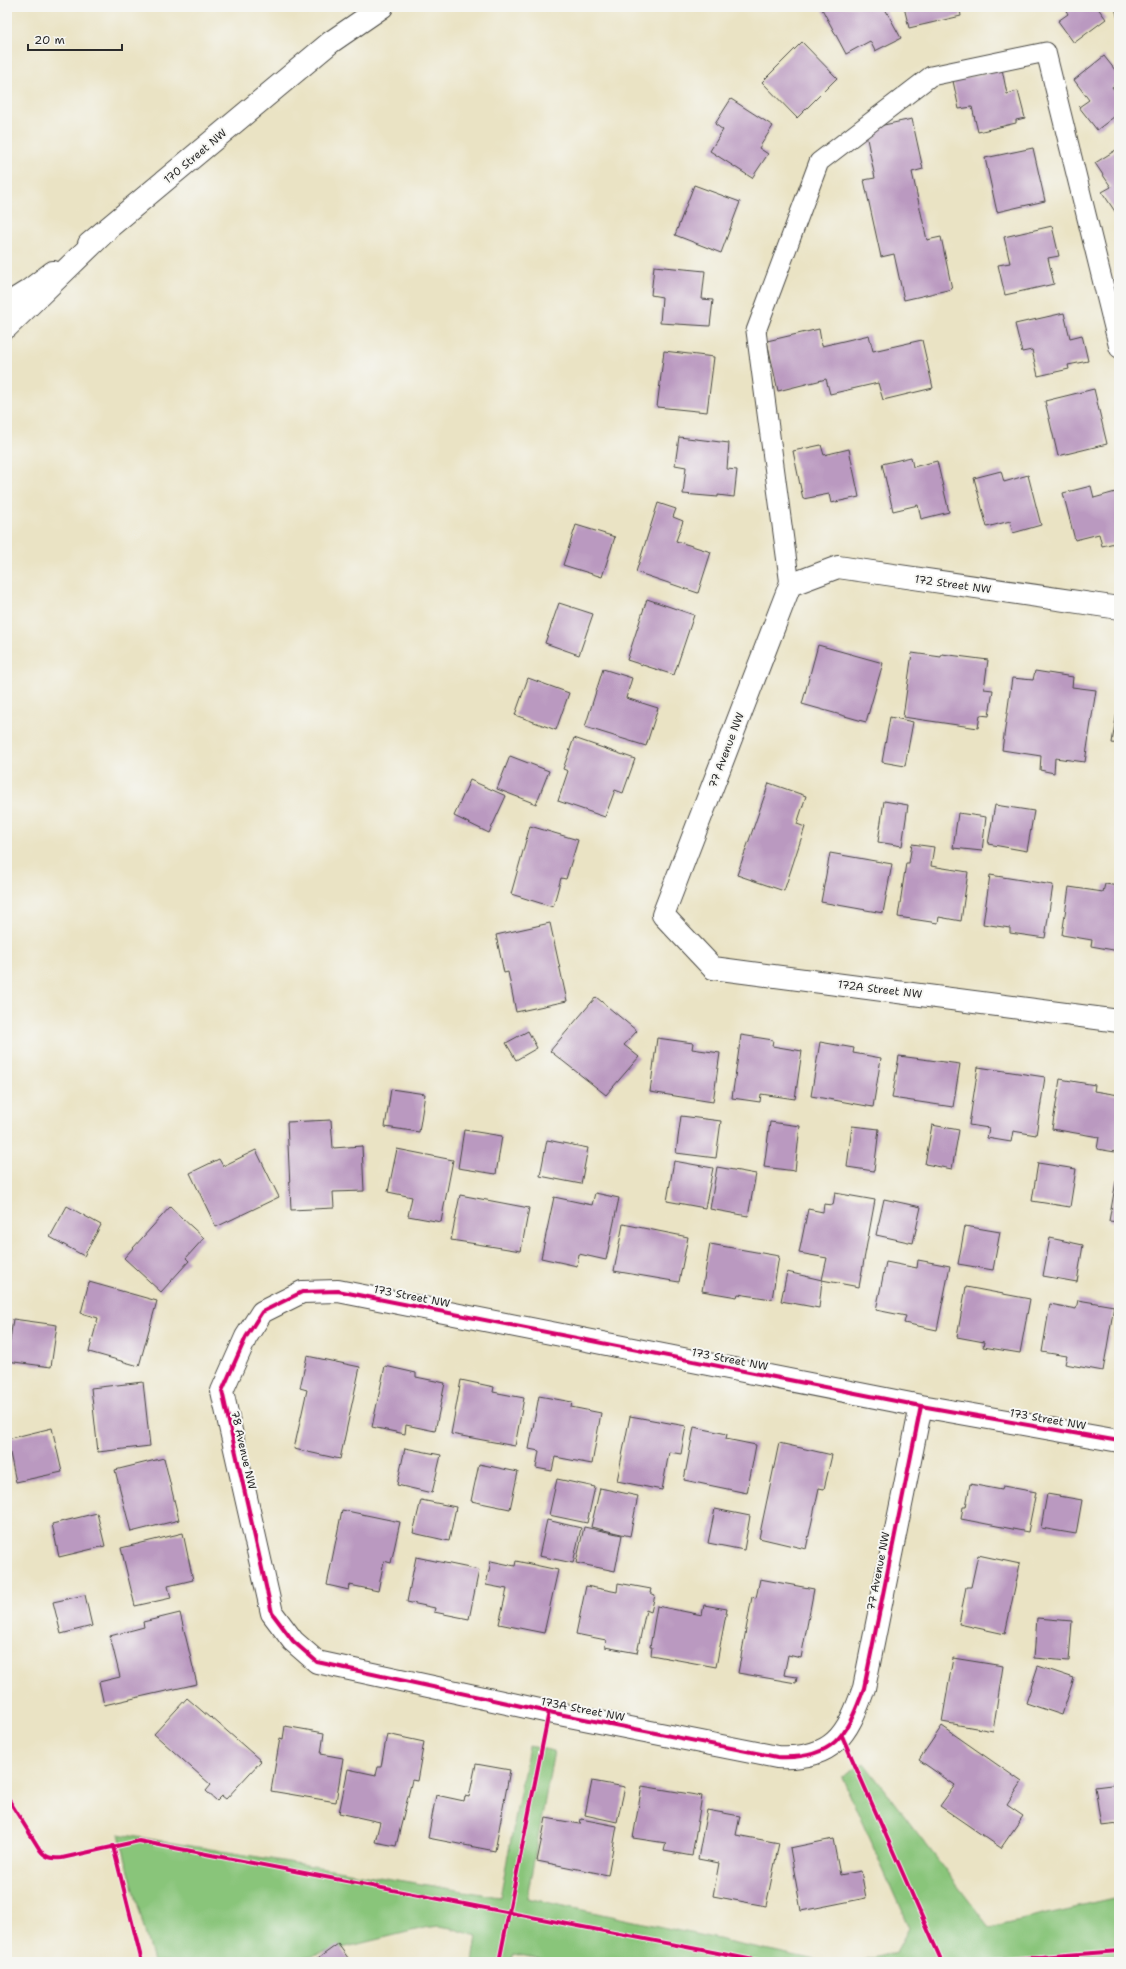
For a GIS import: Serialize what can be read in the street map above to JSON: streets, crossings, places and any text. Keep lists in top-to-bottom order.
{
  "streets": {
    "main road": [
      "170 Street NW",
      "172 Street NW",
      "77 Avenue NW",
      "172A Street NW",
      "173 Street NW",
      "78 Avenue NW",
      "173A Street NW"
    ]
  },
  "crossings": [
    ["172 Street NW", "77 Avenue NW"],
    ["77 Avenue NW", "172A Street NW"],
    ["77 Avenue NW", "173 Street NW"],
    ["77 Avenue NW", "173A Street NW"],
    ["173 Street NW", "78 Avenue NW"],
    ["78 Avenue NW", "173A Street NW"]
  ],
  "scale_bar": "20 m"
}
